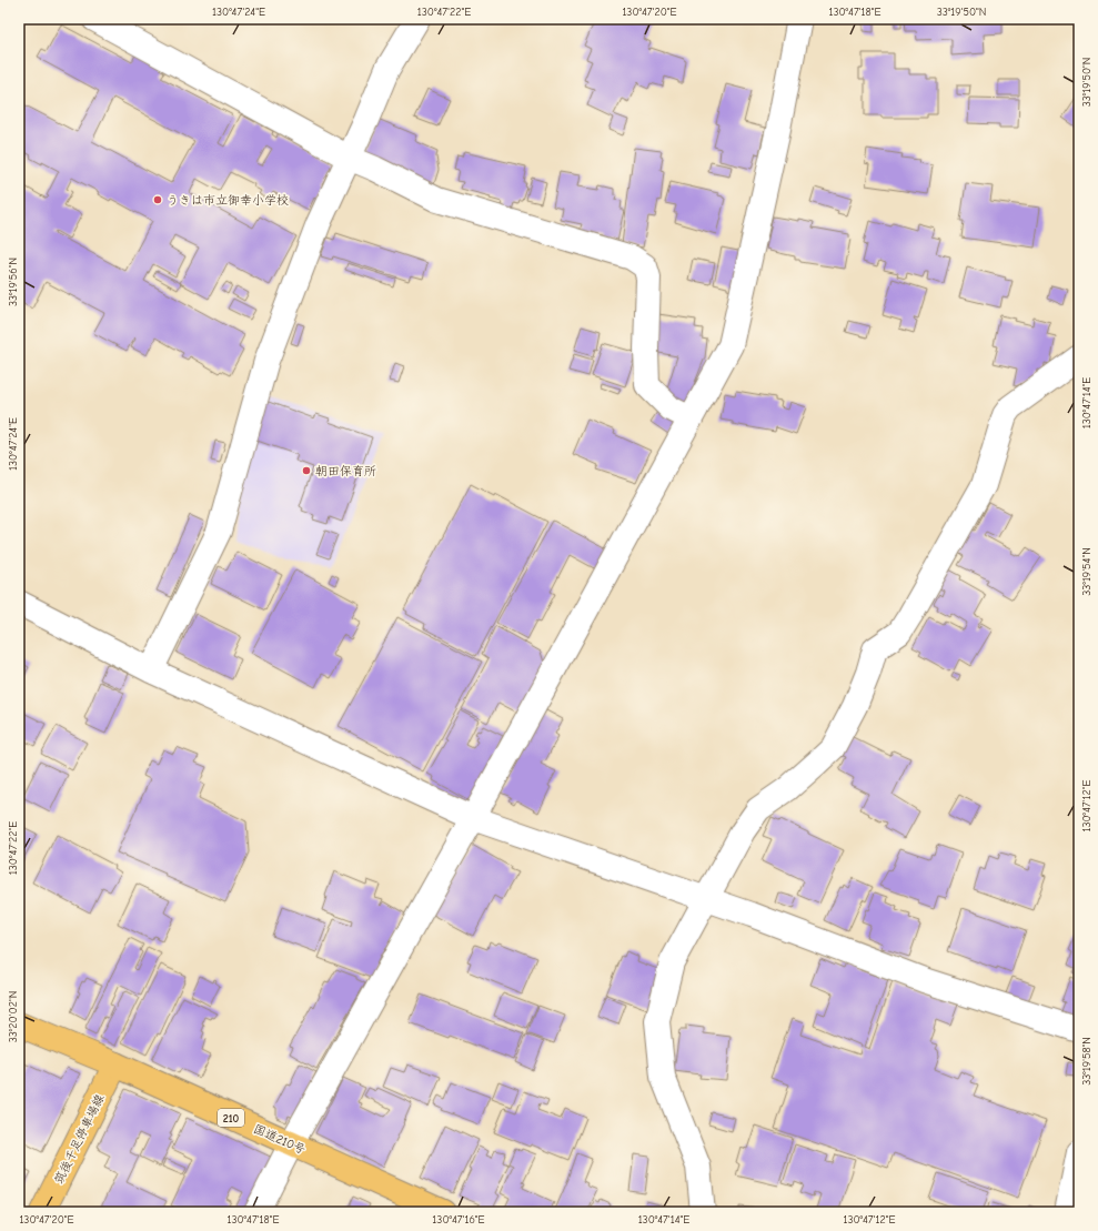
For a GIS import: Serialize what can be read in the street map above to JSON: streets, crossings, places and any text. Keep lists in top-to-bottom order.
{
  "streets": {
    "main road": ["210", "筑後千足停車場線", "国道210号"]
  },
  "crossings": [
    ["筑後千足停車場線", "国道210号"]
  ],
  "places": ["うきは市立御幸小学校", "朝田保育所"],
  "coordinates": [
    "130°47'24\"E",
    "130°47'22\"E",
    "130°47'20\"E",
    "130°47'18\"E",
    "33°19'50\"N",
    "33°19'56\"N",
    "130°47'14\"E",
    "33°19'54\"N",
    "130°47'12\"E",
    "33°20'02\"N",
    "33°19'58\"N",
    "130°47'16\"E"
  ]
}
